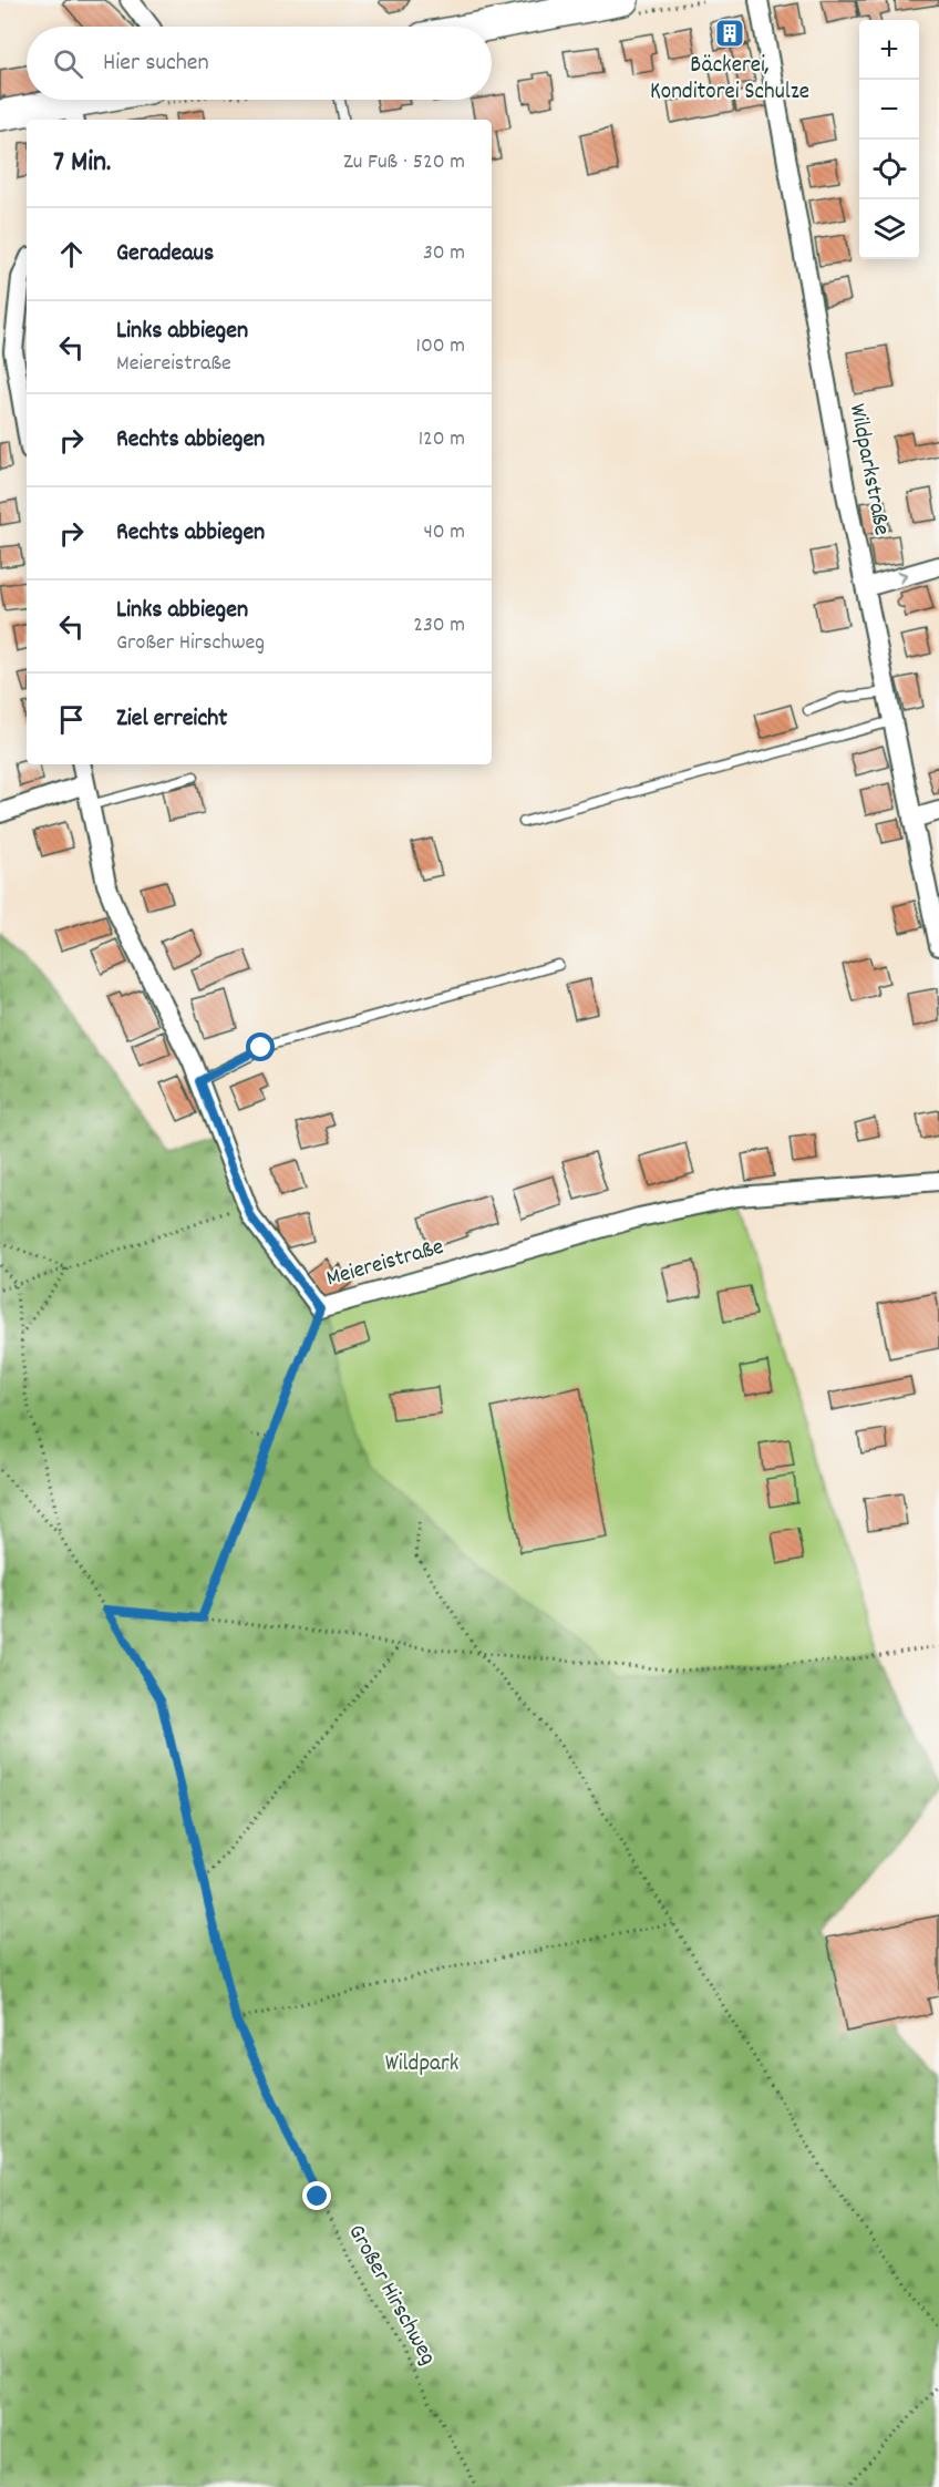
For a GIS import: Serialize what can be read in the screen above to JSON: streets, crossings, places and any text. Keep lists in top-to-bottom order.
{
  "streets": {
    "street": ["Wildparkstraße", "Meiereistraße"],
    "path": ["Großer Hirschweg"]
  },
  "parks": ["Wildpark"],
  "places": {
    "building": ["Bäckerei, Konditorei Schulze"]
  },
  "page": {
    "map_buttons": ["+", "−"],
    "search": "Hier suchen",
    "heading": ["7 Min.", "Zu Fuß · 520 m"],
    "list": [
      ["Geradeaus", "30 m"],
      ["Links abbiegen", "Meiereistraße", "100 m"],
      ["Rechts abbiegen", "120 m"],
      ["Rechts abbiegen", "40 m"],
      ["Links abbiegen", "Großer Hirschweg", "230 m"],
      "Ziel erreicht"
    ]
  }
}
